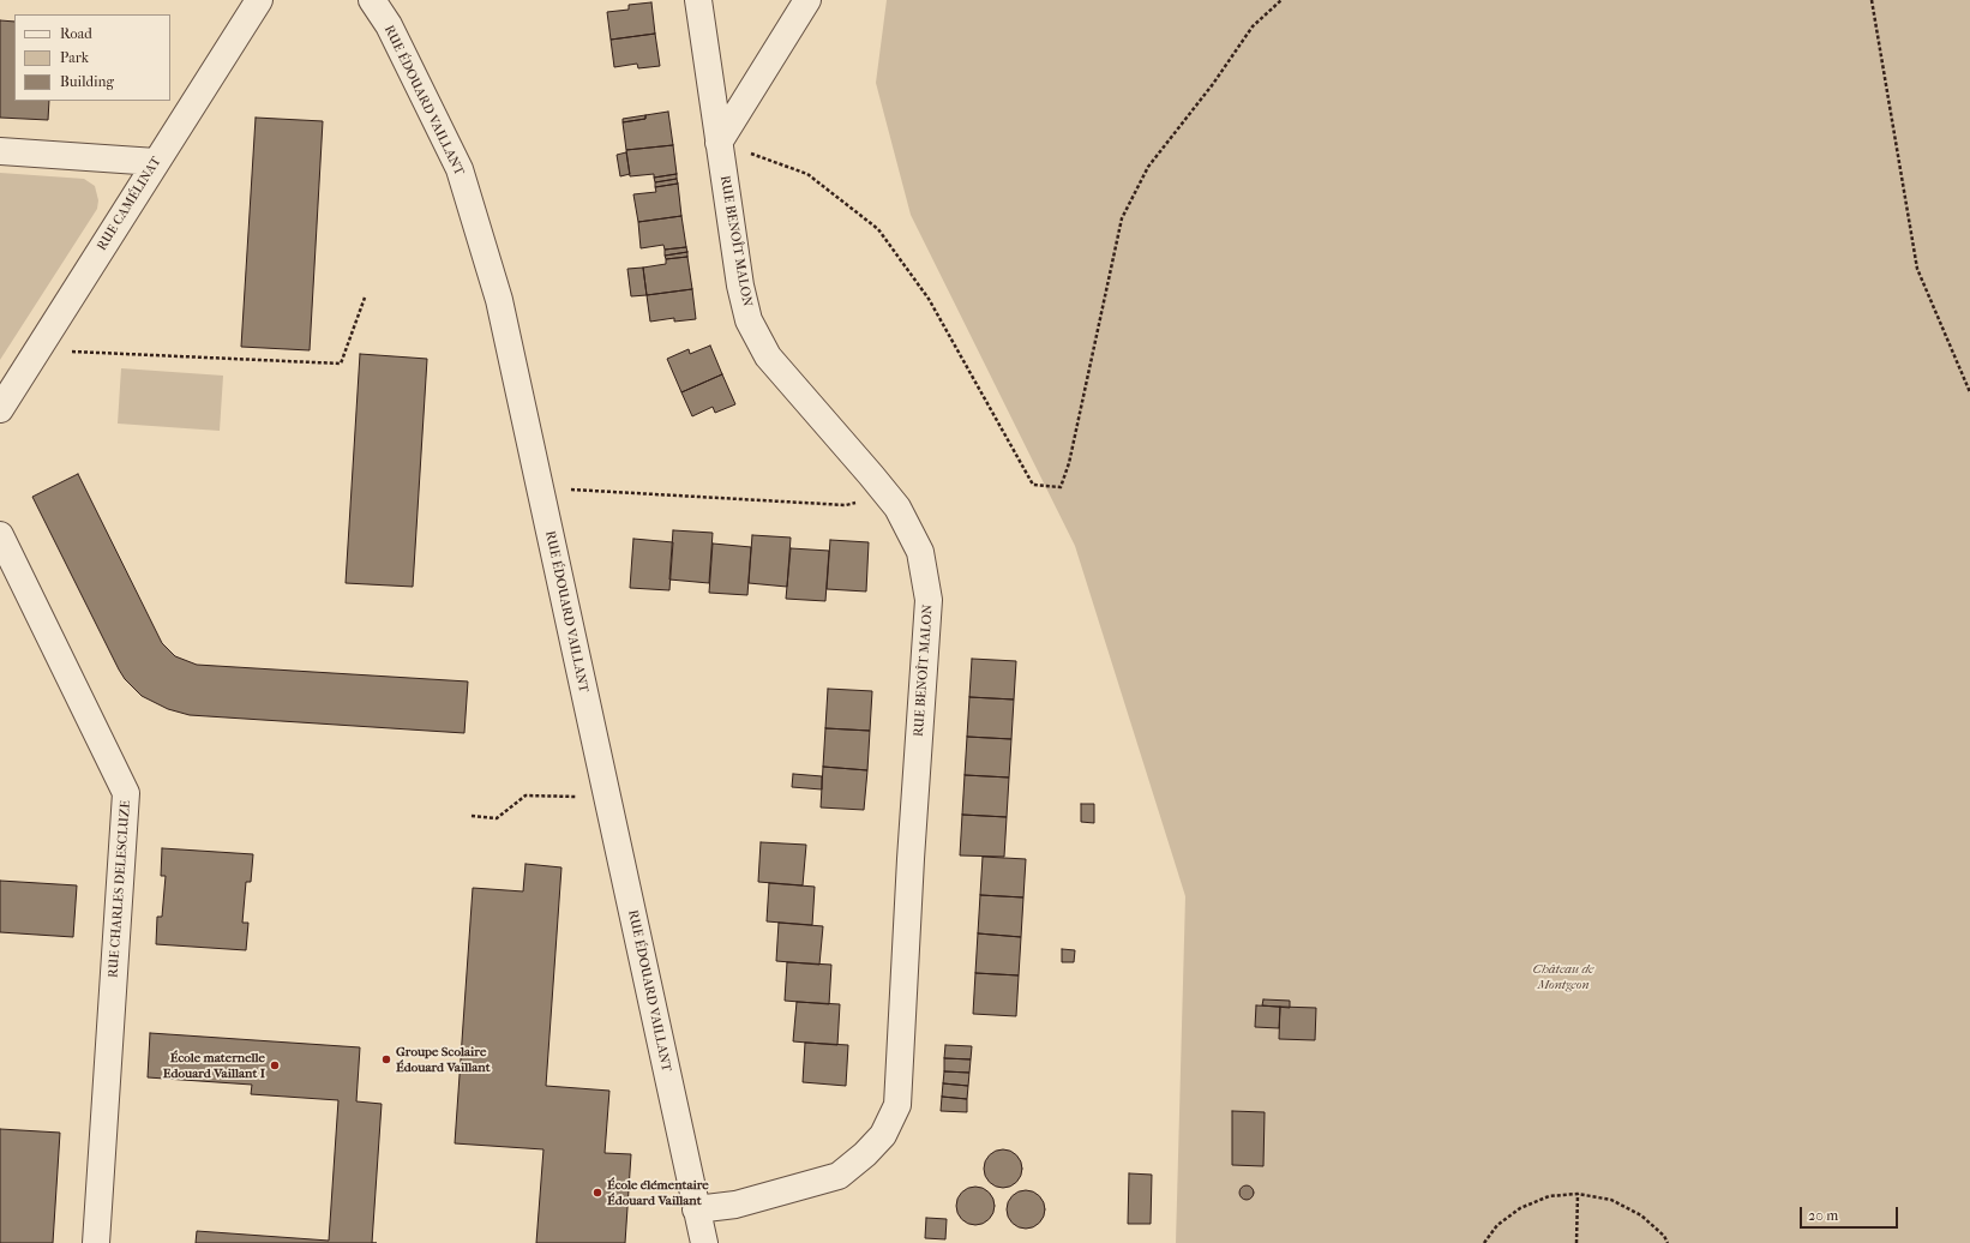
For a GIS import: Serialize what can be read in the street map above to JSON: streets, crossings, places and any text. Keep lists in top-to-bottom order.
{
  "streets": {
    "street": [
      "RUE ÉDOUARD VAILLANT",
      "RUE CAMÉLINAT",
      "RUE BENOÎT MALON",
      "RUE CHARLES DELESCLUZE"
    ]
  },
  "crossings": [
    ["RUE ÉDOUARD VAILLANT", "RUE BENOÎT MALON"]
  ],
  "parks": ["Château de Montgeon"],
  "places": ["Groupe Scolaire Édouard Vaillant", "École maternelle Edouard Vaillant I", "École élémentaire Édouard Vaillant"],
  "legend": ["Road", "Park", "Building"],
  "scale_bar": "20 m"
}
